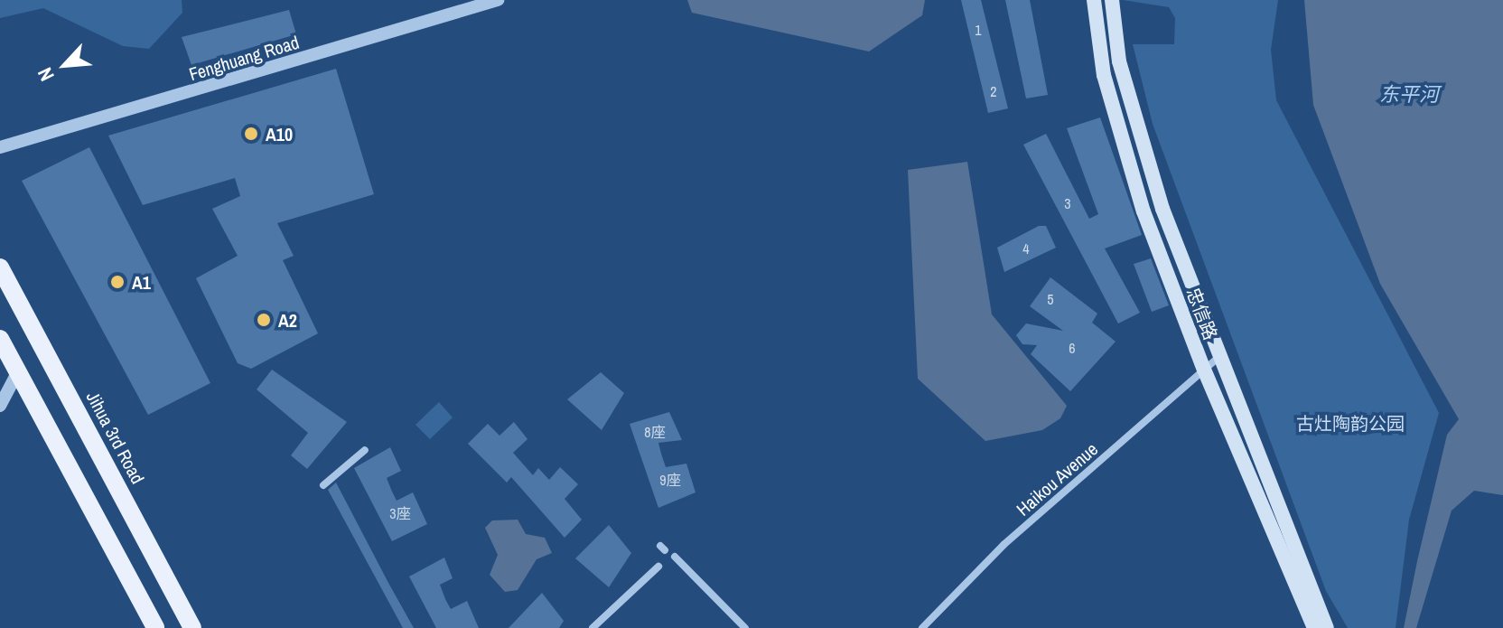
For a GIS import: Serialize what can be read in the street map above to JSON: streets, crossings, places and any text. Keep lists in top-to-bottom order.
{
  "streets": {
    "main road": ["忠信路", "Jihua 3rd Road"],
    "street": ["Fenghuang Road", "Haikou Avenue"]
  },
  "crossings": [
    ["忠信路", "Haikou Avenue"]
  ],
  "water": ["东平河"],
  "parks": ["古灶陶韵公园"],
  "places": ["A10", "A1", "A2"],
  "house_numbers": [
    "1",
    "2",
    "3",
    "4",
    "5",
    "6",
    "8座",
    "9座",
    "3座"
  ],
  "north": "bottom left"
}
